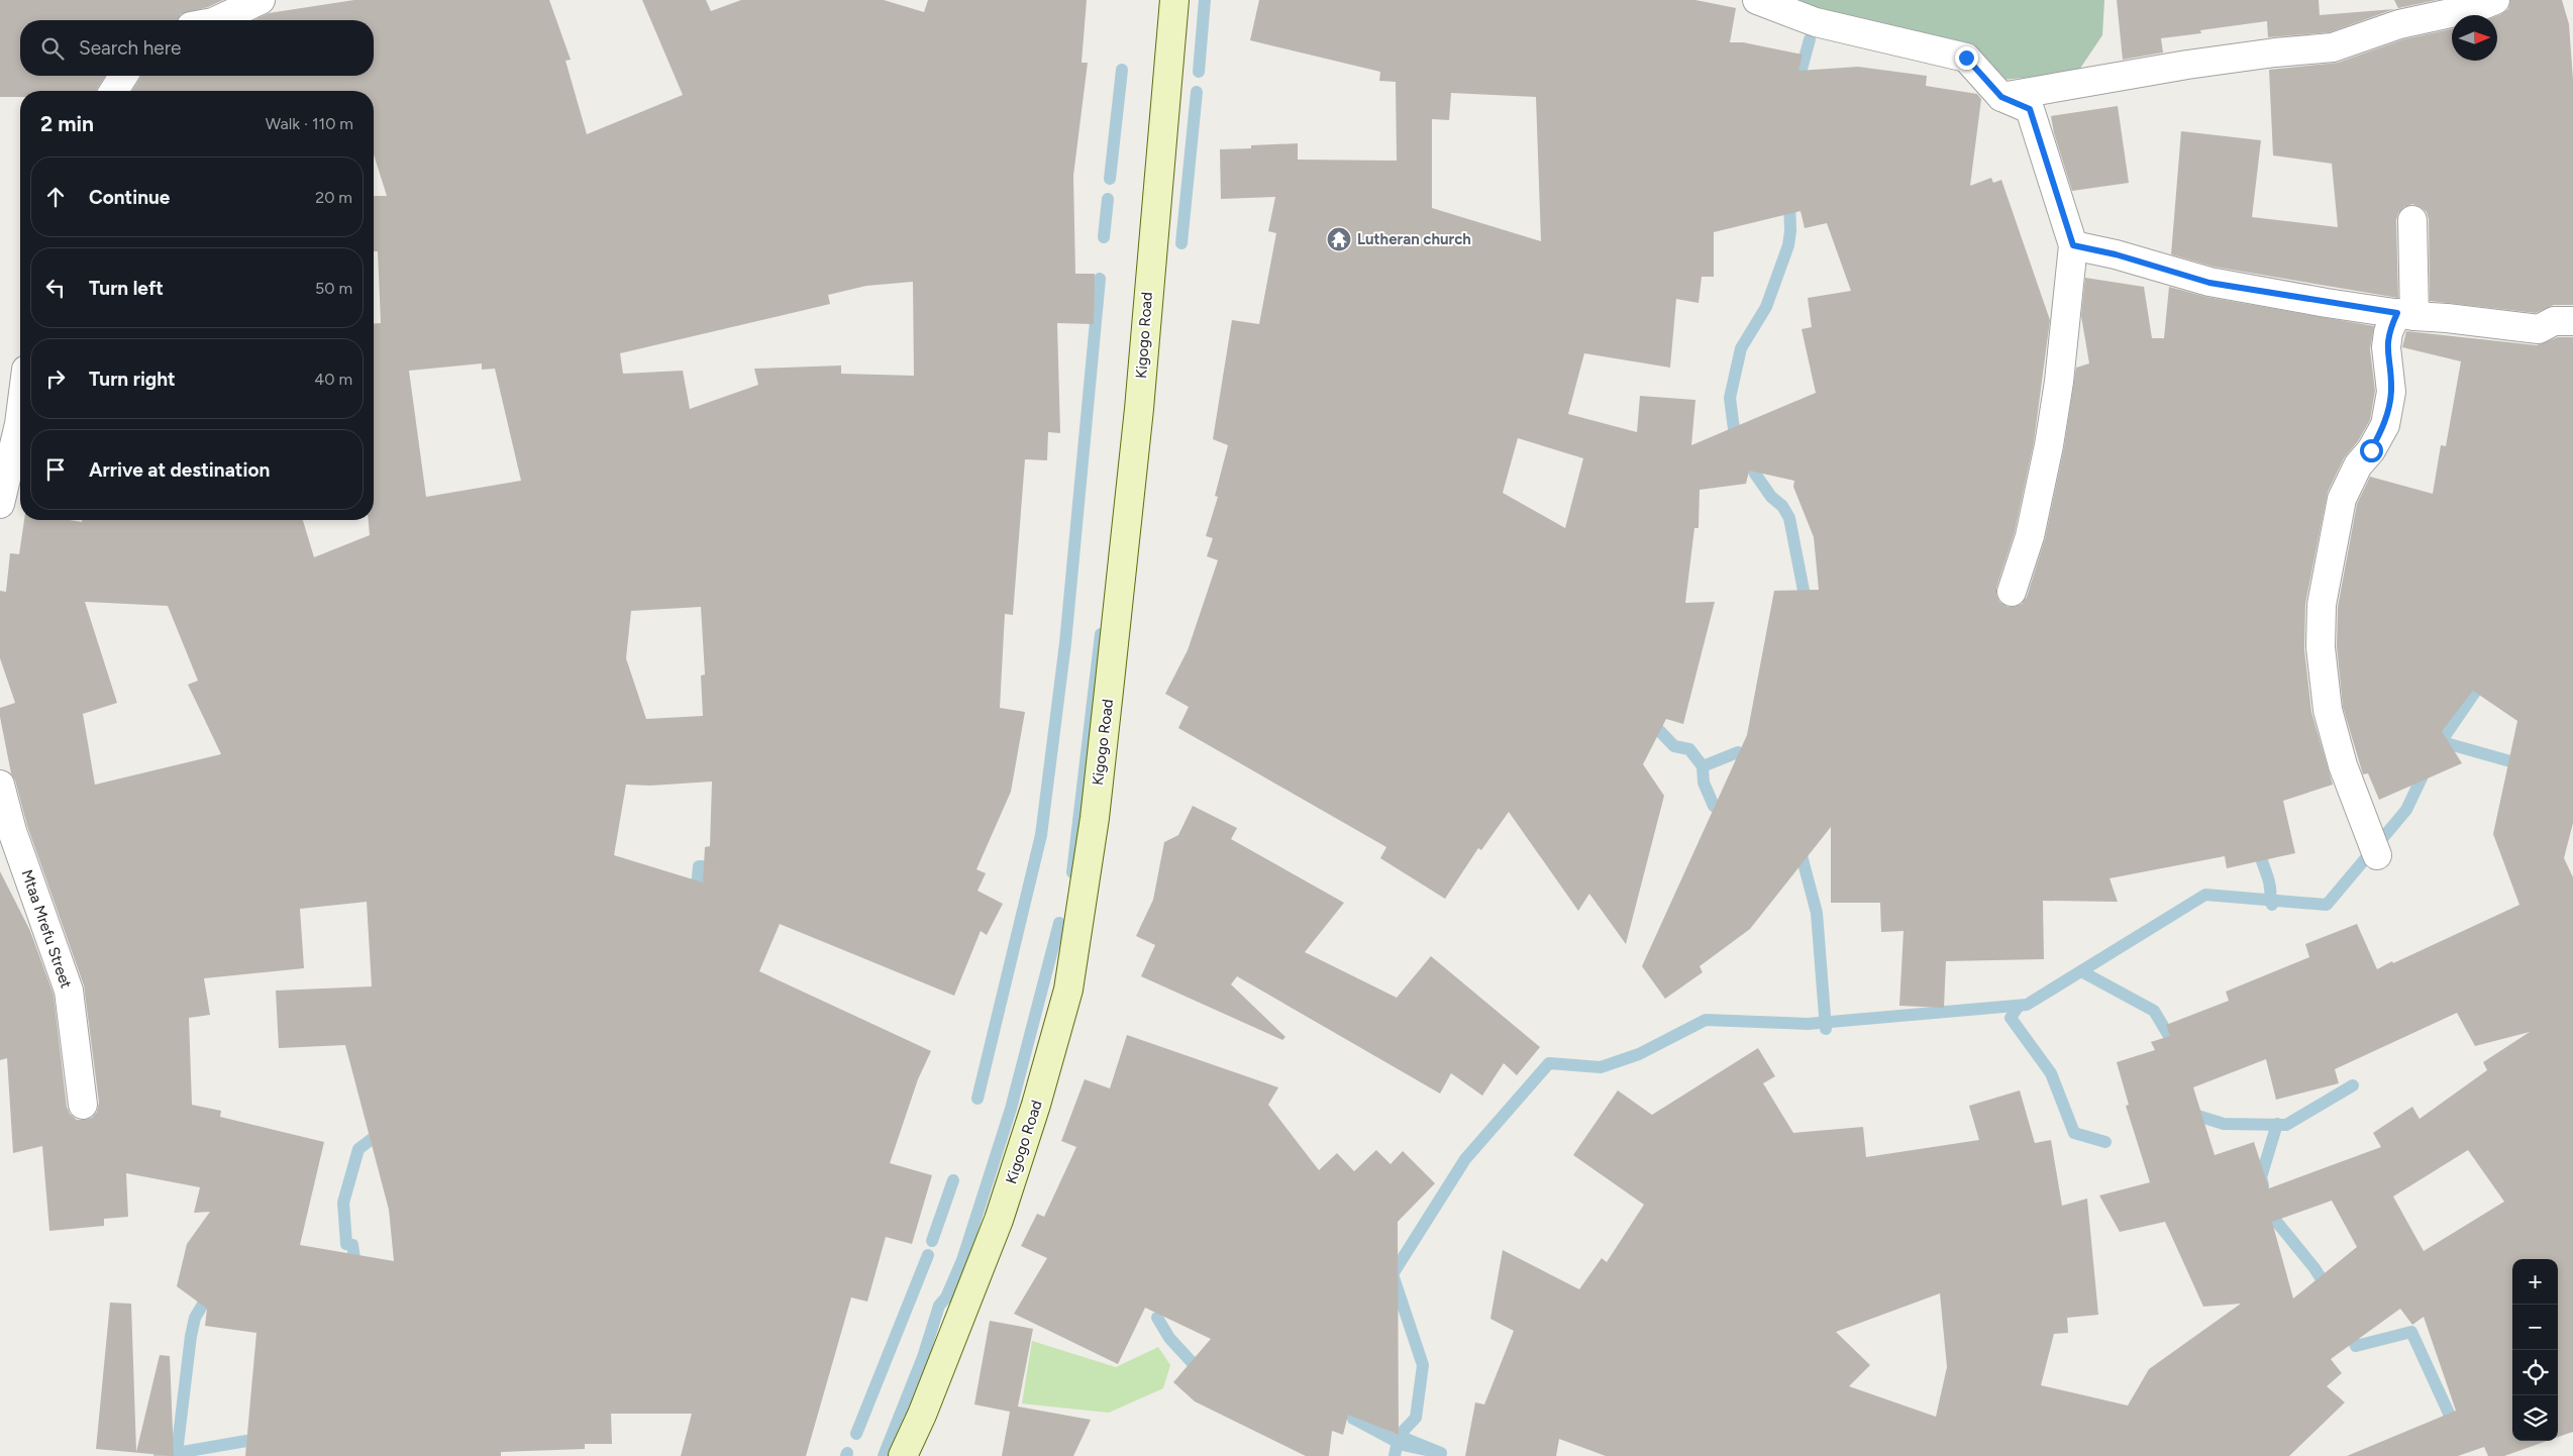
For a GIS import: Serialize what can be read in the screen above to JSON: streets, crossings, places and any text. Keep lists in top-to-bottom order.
{
  "streets": {
    "main road": ["Kigogo Road"],
    "street": ["Mtaa Mrefu Street"]
  },
  "places": {
    "temple": ["Lutheran church"]
  },
  "north": "right",
  "page": {
    "search": "Search here",
    "heading": ["2 min", "Walk · 110 m"],
    "list": [
      ["Continue", "20 m"],
      ["Turn left", "50 m"],
      ["Turn right", "40 m"],
      "Arrive at destination"
    ],
    "map_buttons": ["+", "−"]
  }
}
